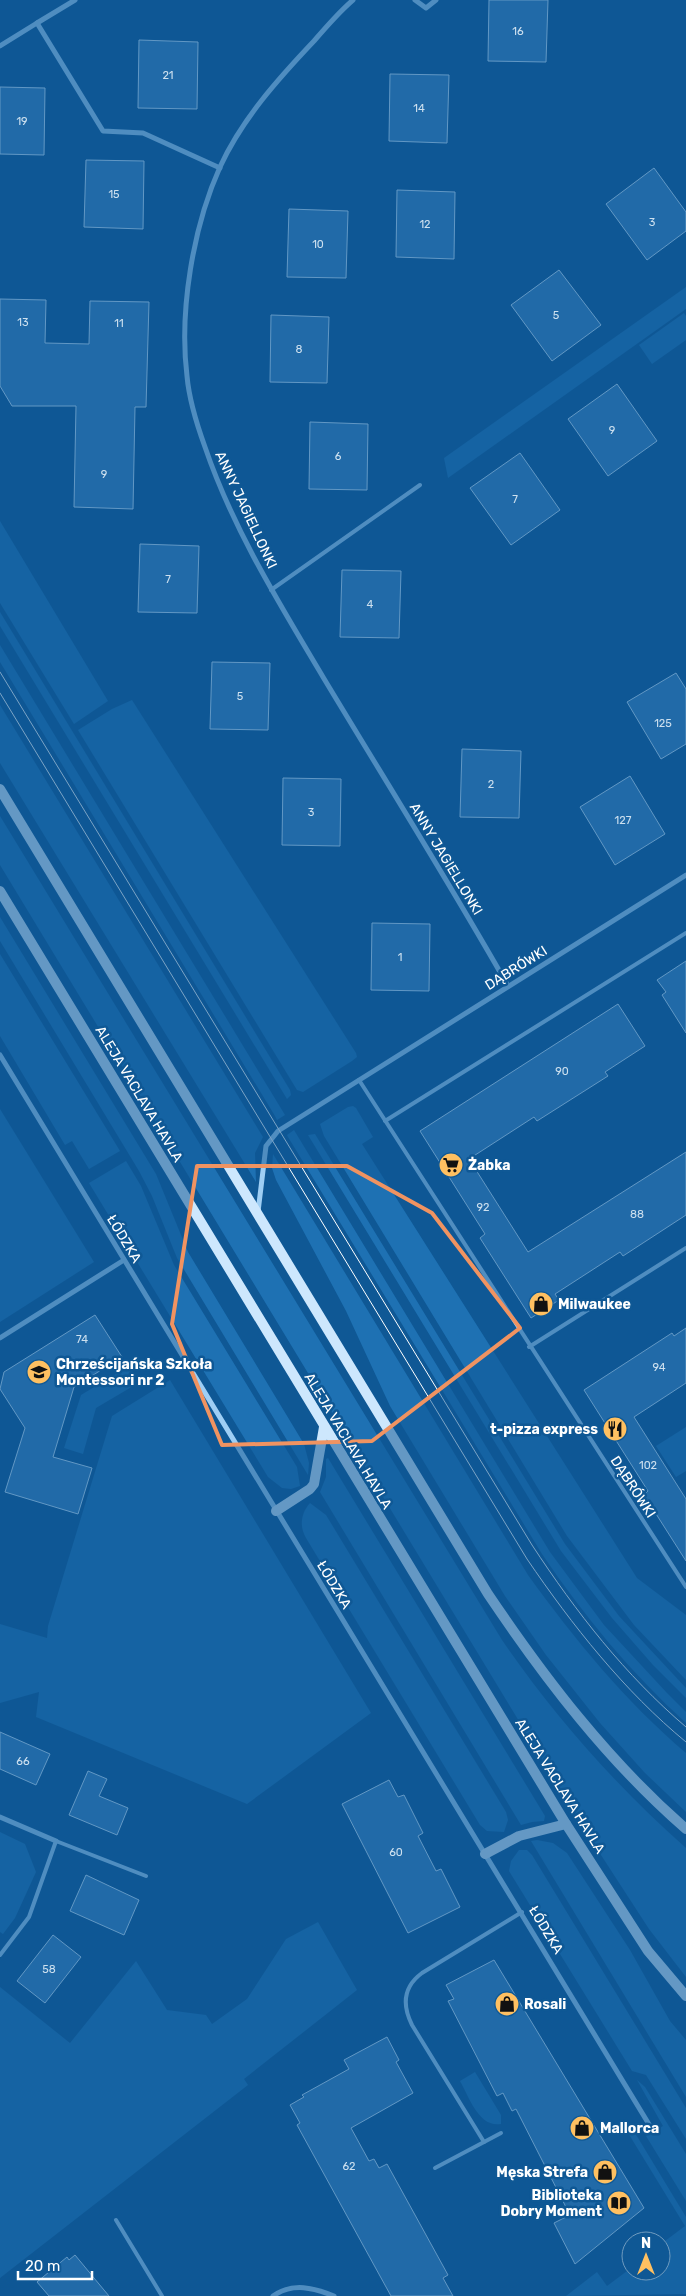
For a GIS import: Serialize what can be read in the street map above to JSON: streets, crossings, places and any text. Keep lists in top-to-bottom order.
{
  "streets": {
    "main road": ["ALEJA VACLAVA HAVLA"],
    "street": ["ANNY JAGIELLONKI", "DĄBRÓWKI", "ŁÓDZKA"]
  },
  "crossings": [
    ["ANNY JAGIELLONKI", "DĄBRÓWKI"]
  ],
  "places": {
    "supermarket": ["Żabka"],
    "shop": [
      "Milwaukee",
      "Rosali",
      "Mallorca",
      "Męska Strefa"
    ],
    "school or university": ["Chrześcijańska Szkoła Montessori nr 2"],
    "restaurant": ["t-pizza express"],
    "library": ["Biblioteka Dobry Moment"]
  },
  "house_numbers": [
    "16",
    "21",
    "14",
    "19",
    "15",
    "3",
    "12",
    "10",
    "5",
    "13",
    "11",
    "8",
    "9",
    "6",
    "9",
    "7",
    "7",
    "4",
    "5",
    "125",
    "2",
    "3",
    "127",
    "1",
    "90",
    "92",
    "88",
    "74",
    "94",
    "102",
    "66",
    "60",
    "58",
    "62"
  ],
  "scale_bar": "20 m",
  "north": "top"
}
